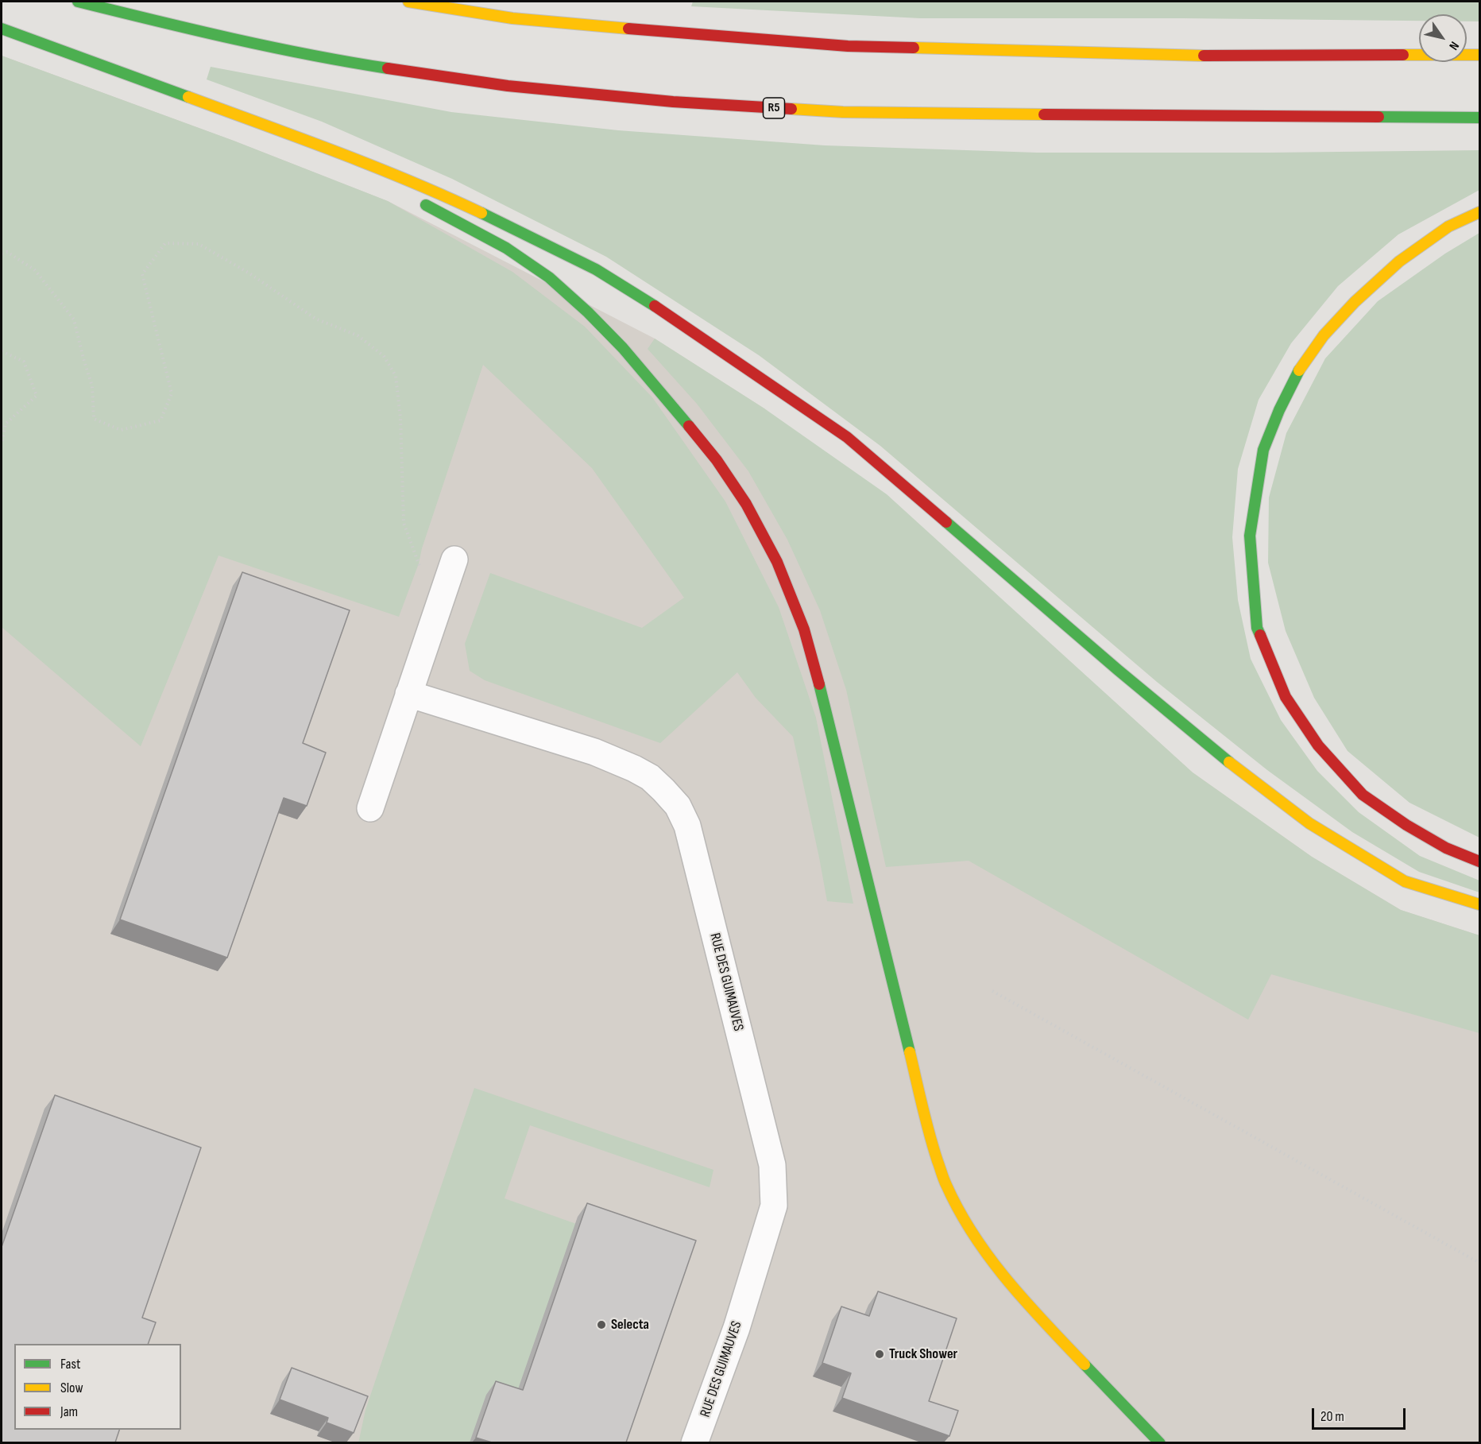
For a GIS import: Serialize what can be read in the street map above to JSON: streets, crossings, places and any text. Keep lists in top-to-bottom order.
{
  "streets": {
    "highway": ["R5"],
    "street": ["RUE DES GUIMAUVES"]
  },
  "places": ["Selecta", "Truck Shower"],
  "legend": ["Fast", "Slow", "Jam"],
  "scale_bar": "20 m",
  "north": "bottom right"
}
